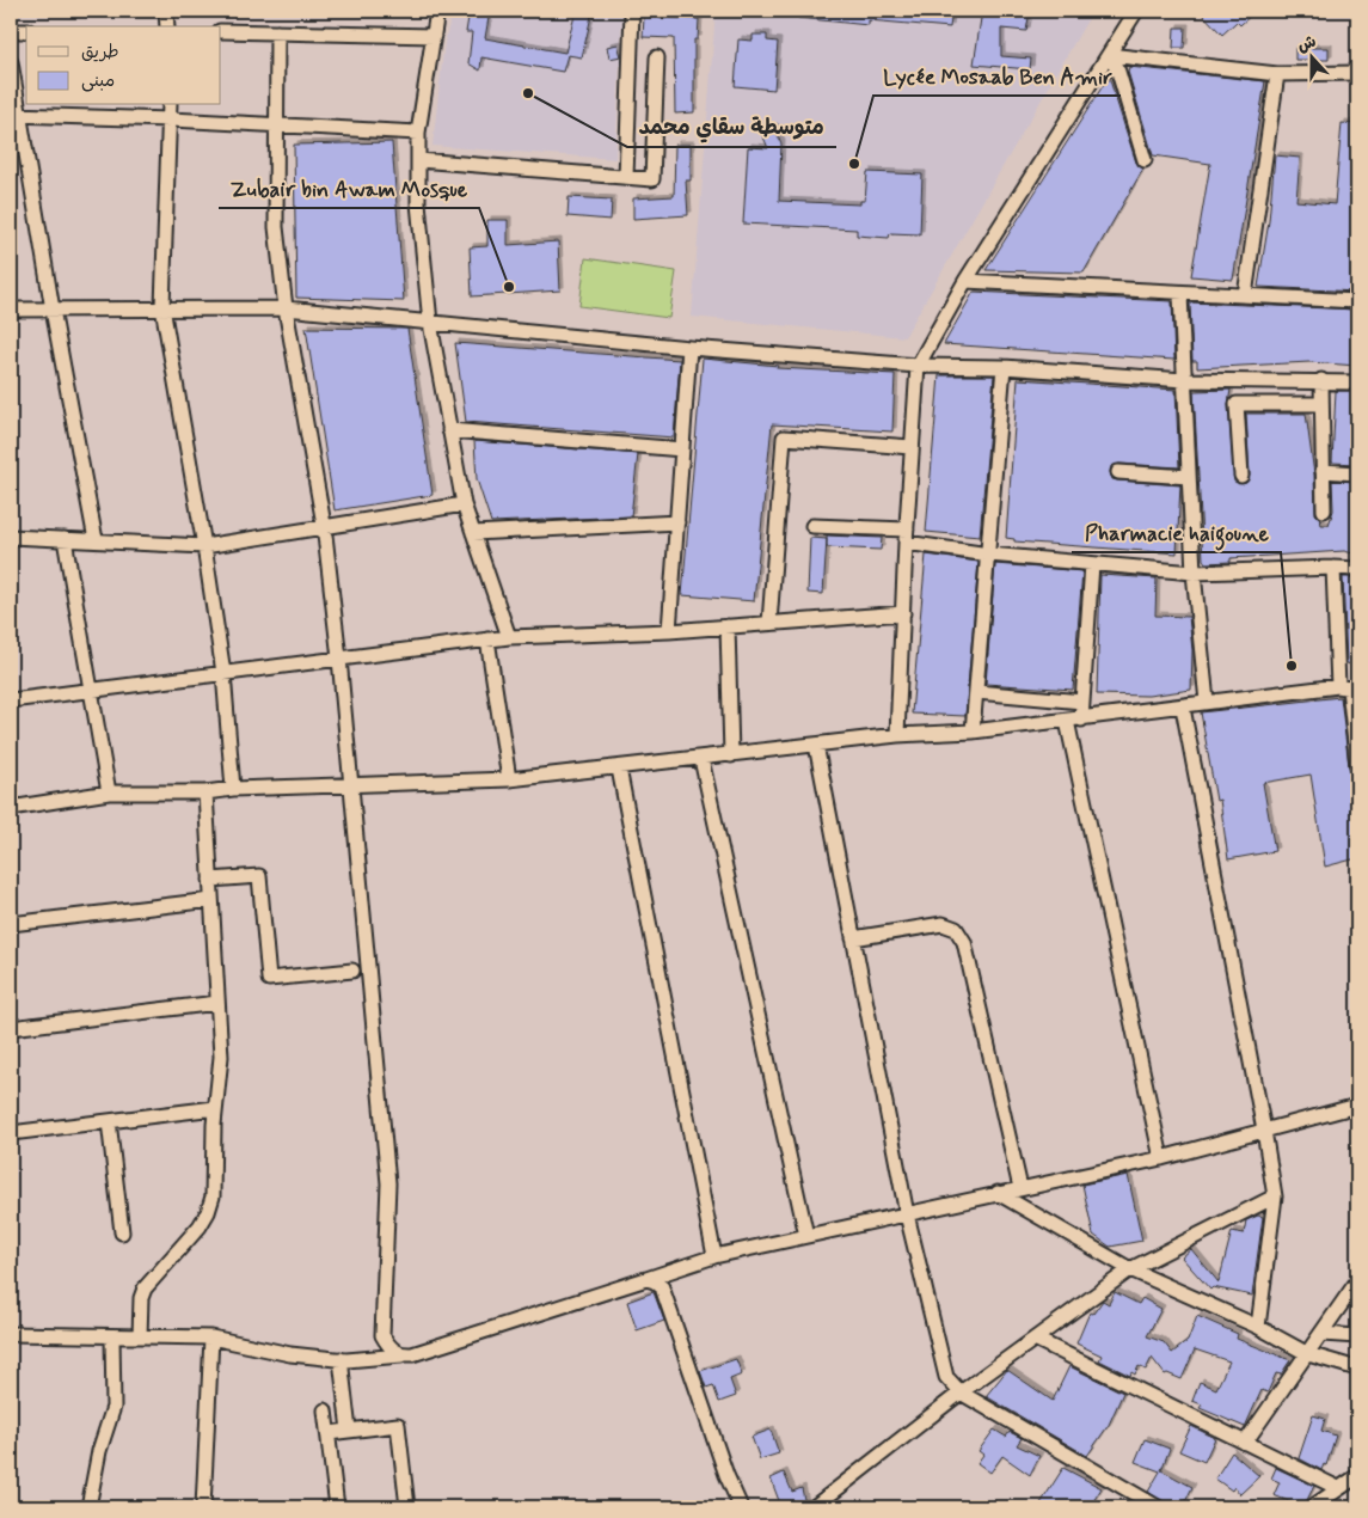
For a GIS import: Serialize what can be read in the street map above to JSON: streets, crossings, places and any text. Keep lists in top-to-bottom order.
{
  "places": [
    "متوسطة سقاي محمد",
    "Lycée Mosaab Ben Amir",
    "Zubair bin Awam Mosque",
    "Pharmacie haigoune"
  ],
  "legend": ["طريق", "مبنى"],
  "north": "top"
}
